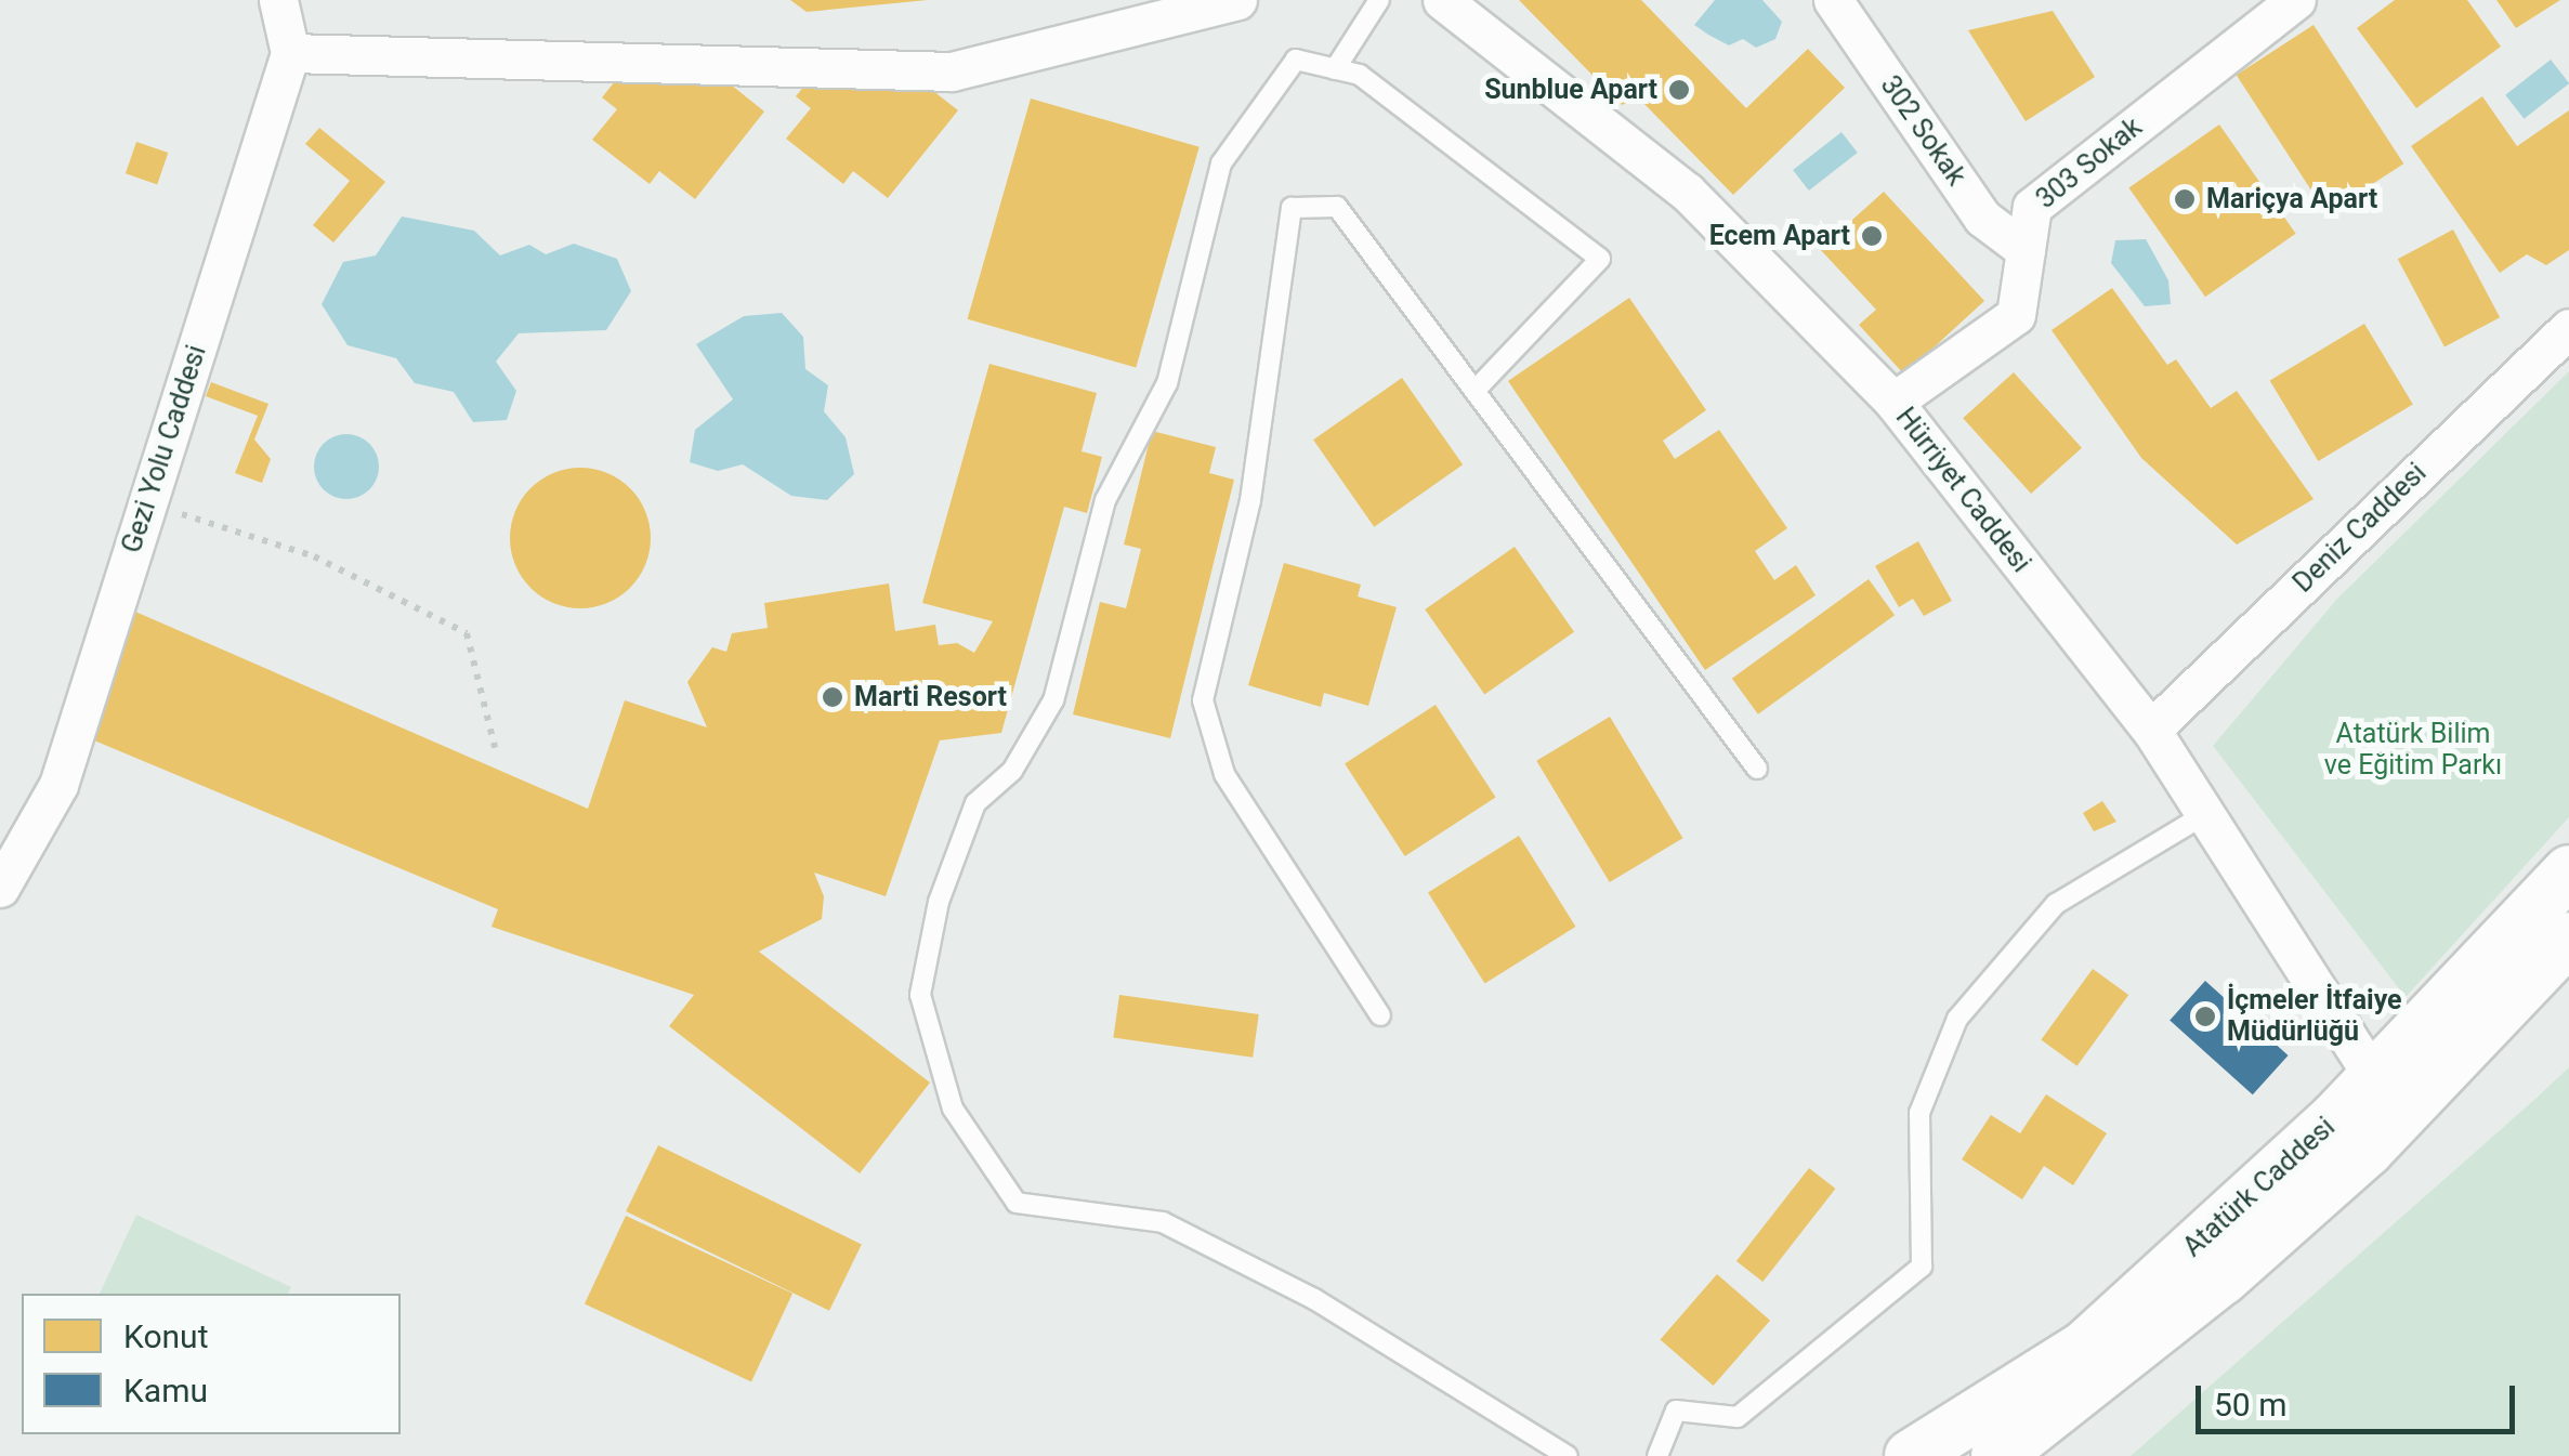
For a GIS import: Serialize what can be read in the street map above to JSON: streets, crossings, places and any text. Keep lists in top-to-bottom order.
{
  "streets": {
    "street": [
      "302 Sokak",
      "303 Sokak",
      "Gezi Yolu Caddesi",
      "Hürriyet Caddesi",
      "Deniz Caddesi",
      "Atatürk Caddesi"
    ]
  },
  "crossings": [
    ["302 Sokak", "303 Sokak"],
    ["303 Sokak", "Hürriyet Caddesi"],
    ["Hürriyet Caddesi", "Deniz Caddesi"],
    ["Hürriyet Caddesi", "Atatürk Caddesi"]
  ],
  "parks": ["Atatürk Bilim ve Eğitim Parkı"],
  "places": [
    "Sunblue Apart",
    "Mariçya Apart",
    "Ecem Apart",
    "Marti Resort",
    "İçmeler İtfaiye Müdürlüğü"
  ],
  "legend": ["Konut", "Kamu"],
  "scale_bar": "50 m"
}
